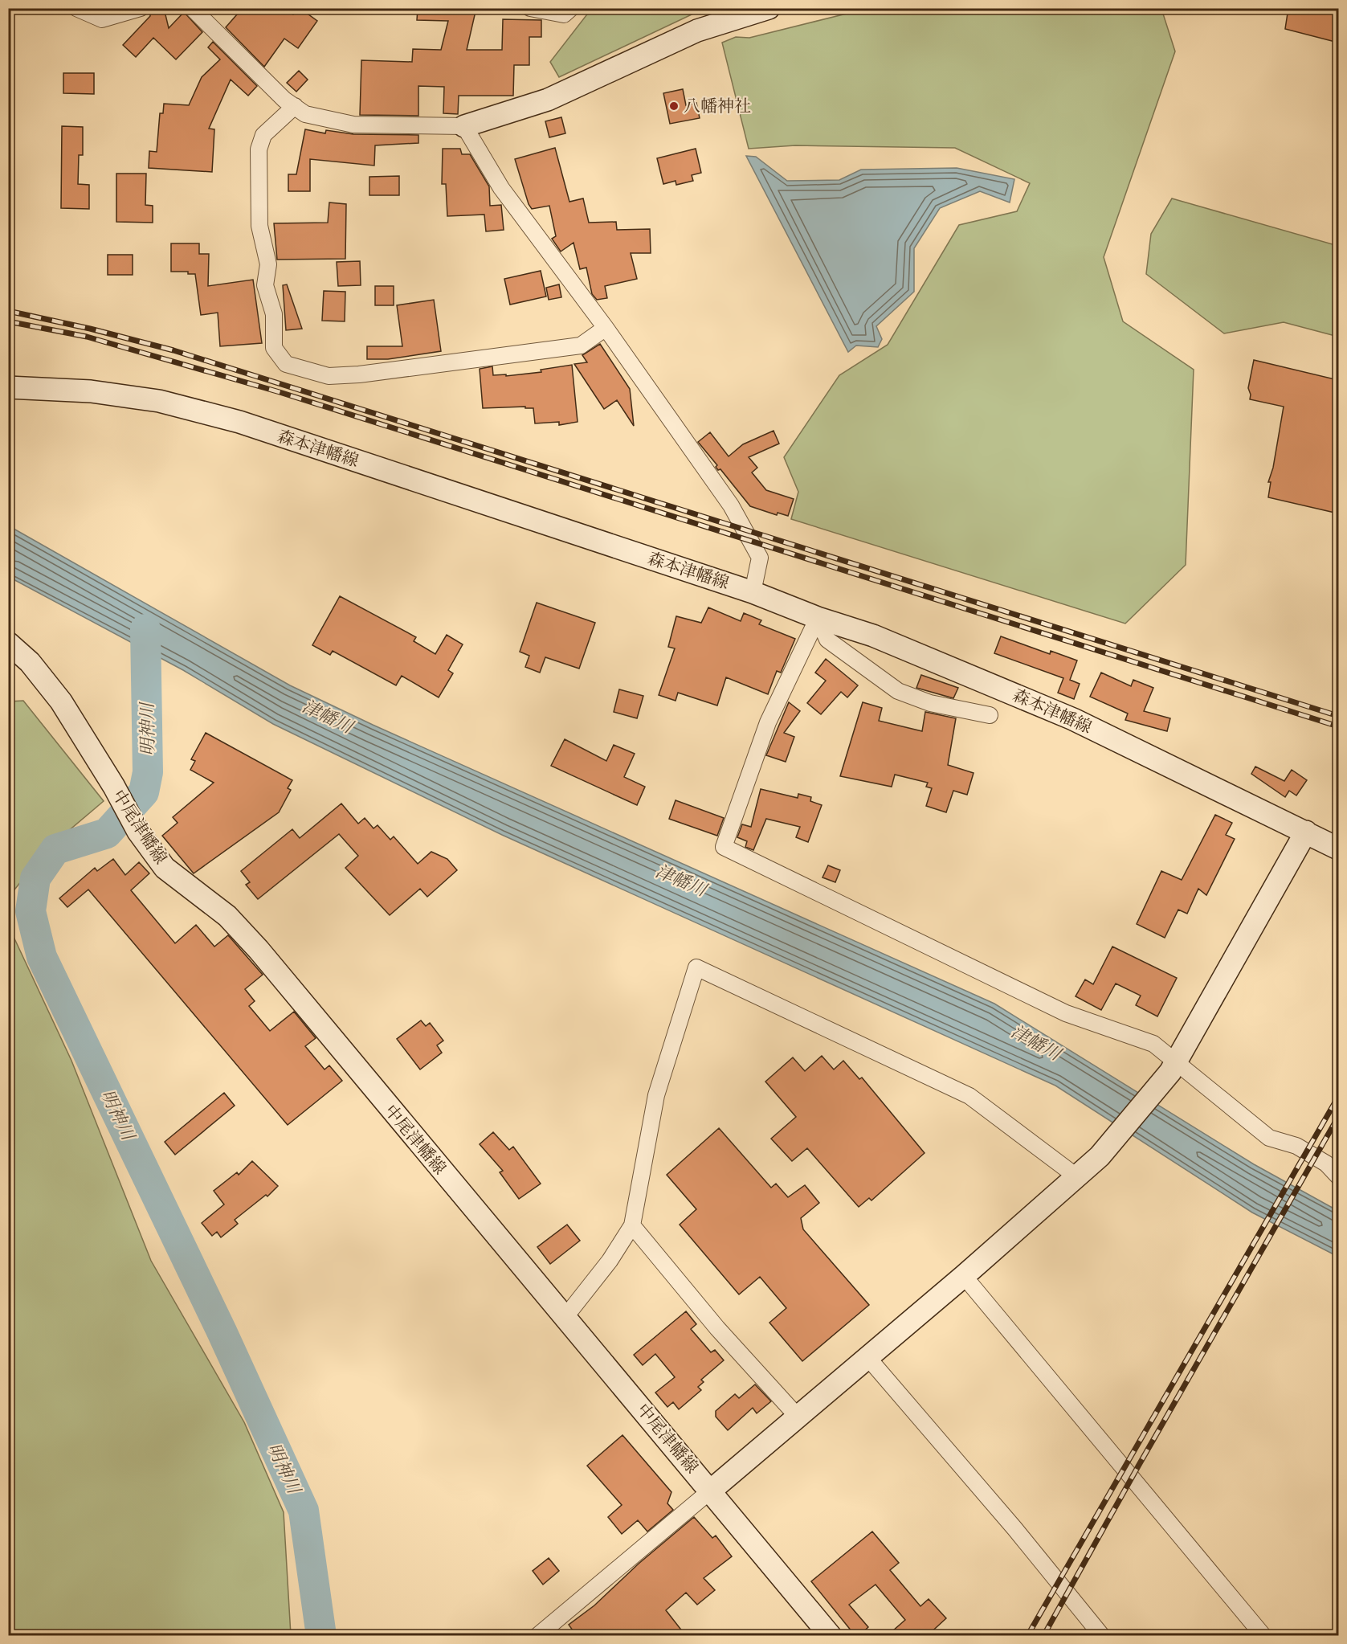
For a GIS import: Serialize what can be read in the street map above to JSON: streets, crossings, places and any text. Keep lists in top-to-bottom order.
{
  "streets": {
    "main road": ["森本津幡線", "中尾津幡線"]
  },
  "water": ["津幡川", "明神川"],
  "places": ["八幡神社"]
}
